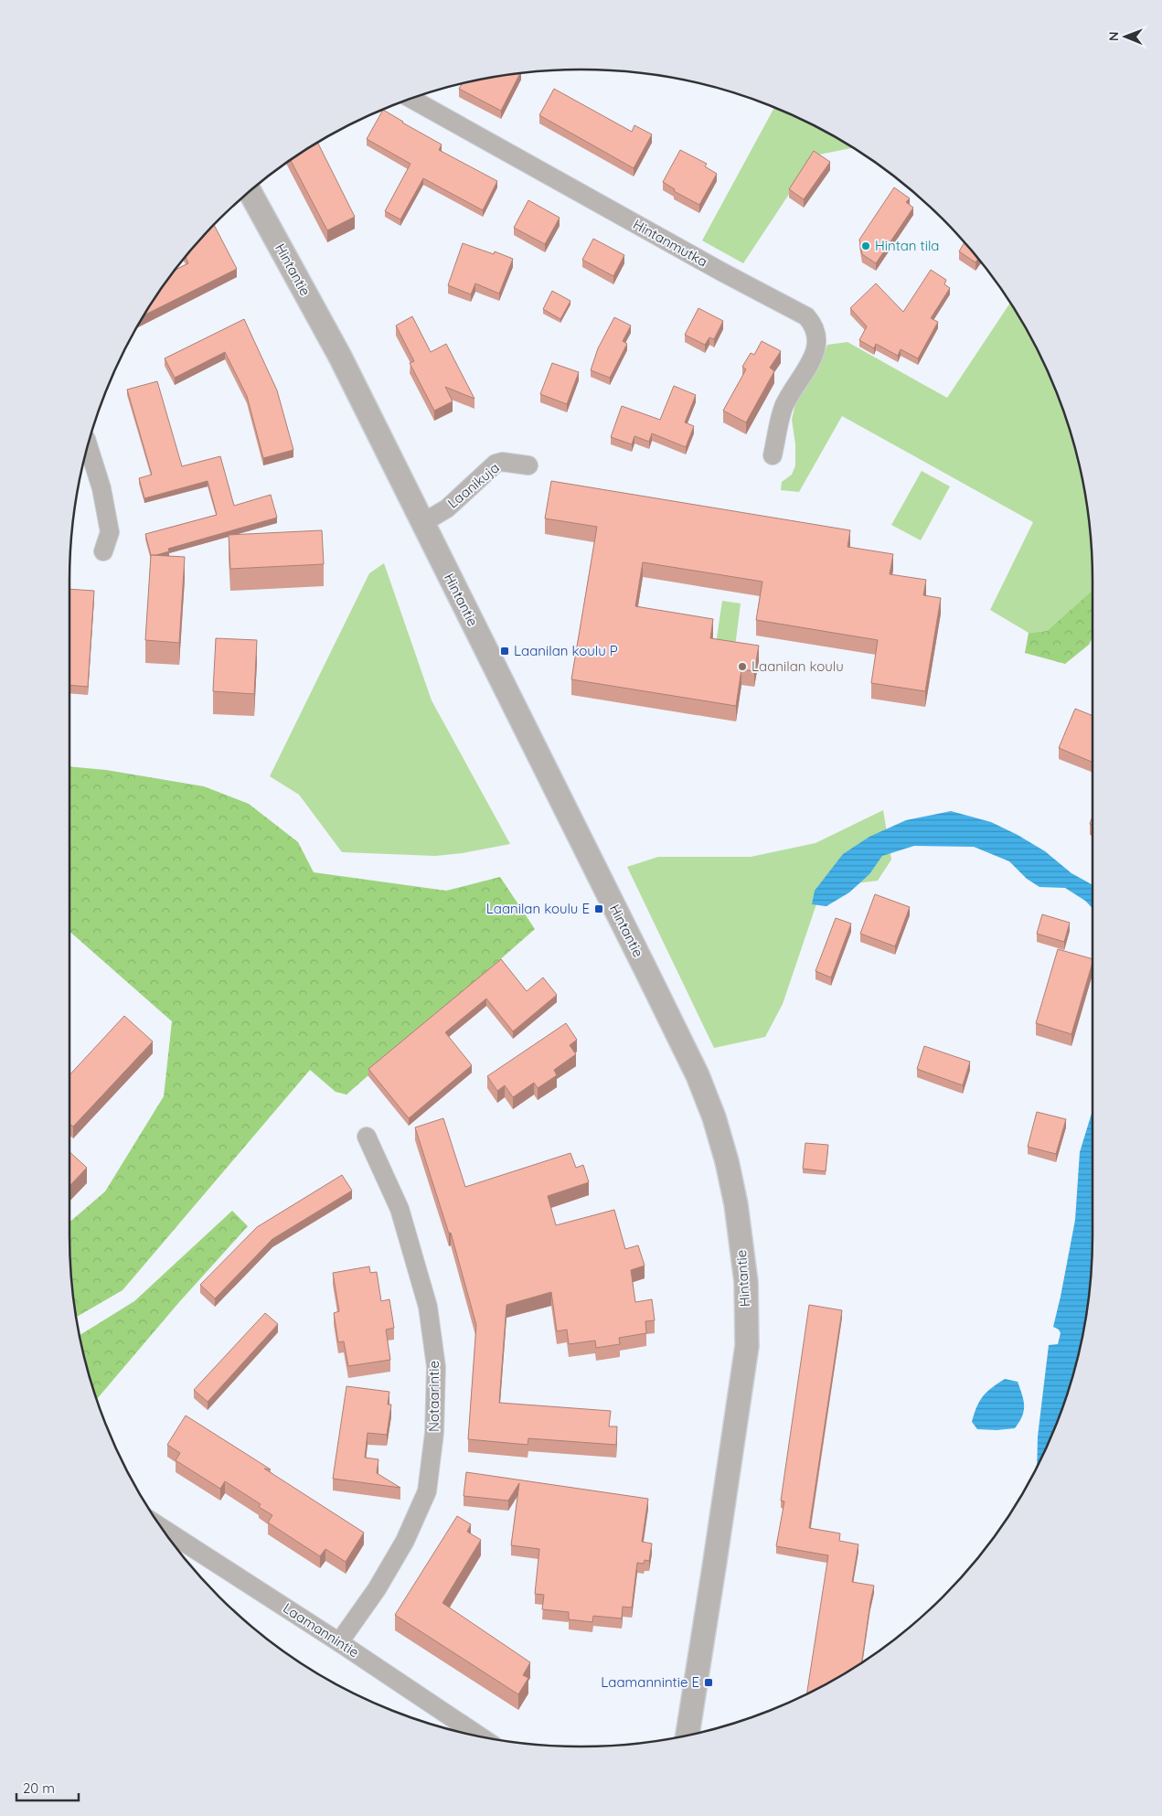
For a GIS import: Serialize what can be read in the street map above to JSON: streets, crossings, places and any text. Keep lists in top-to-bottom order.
{
  "streets": {
    "street": [
      "Hintanmutka",
      "Hintantie",
      "Laanikuja",
      "Notaarintie",
      "Laamannintie"
    ]
  },
  "crossings": [
    ["Hintantie", "Laanikuja"],
    ["Notaarintie", "Laamannintie"]
  ],
  "places": {
    "other": ["Hintan tila", "Laanilan koulu"],
    "transit": ["Laanilan koulu P", "Laanilan koulu E", "Laamannintie E"]
  },
  "scale_bar": "20 m",
  "north": "left"
}
